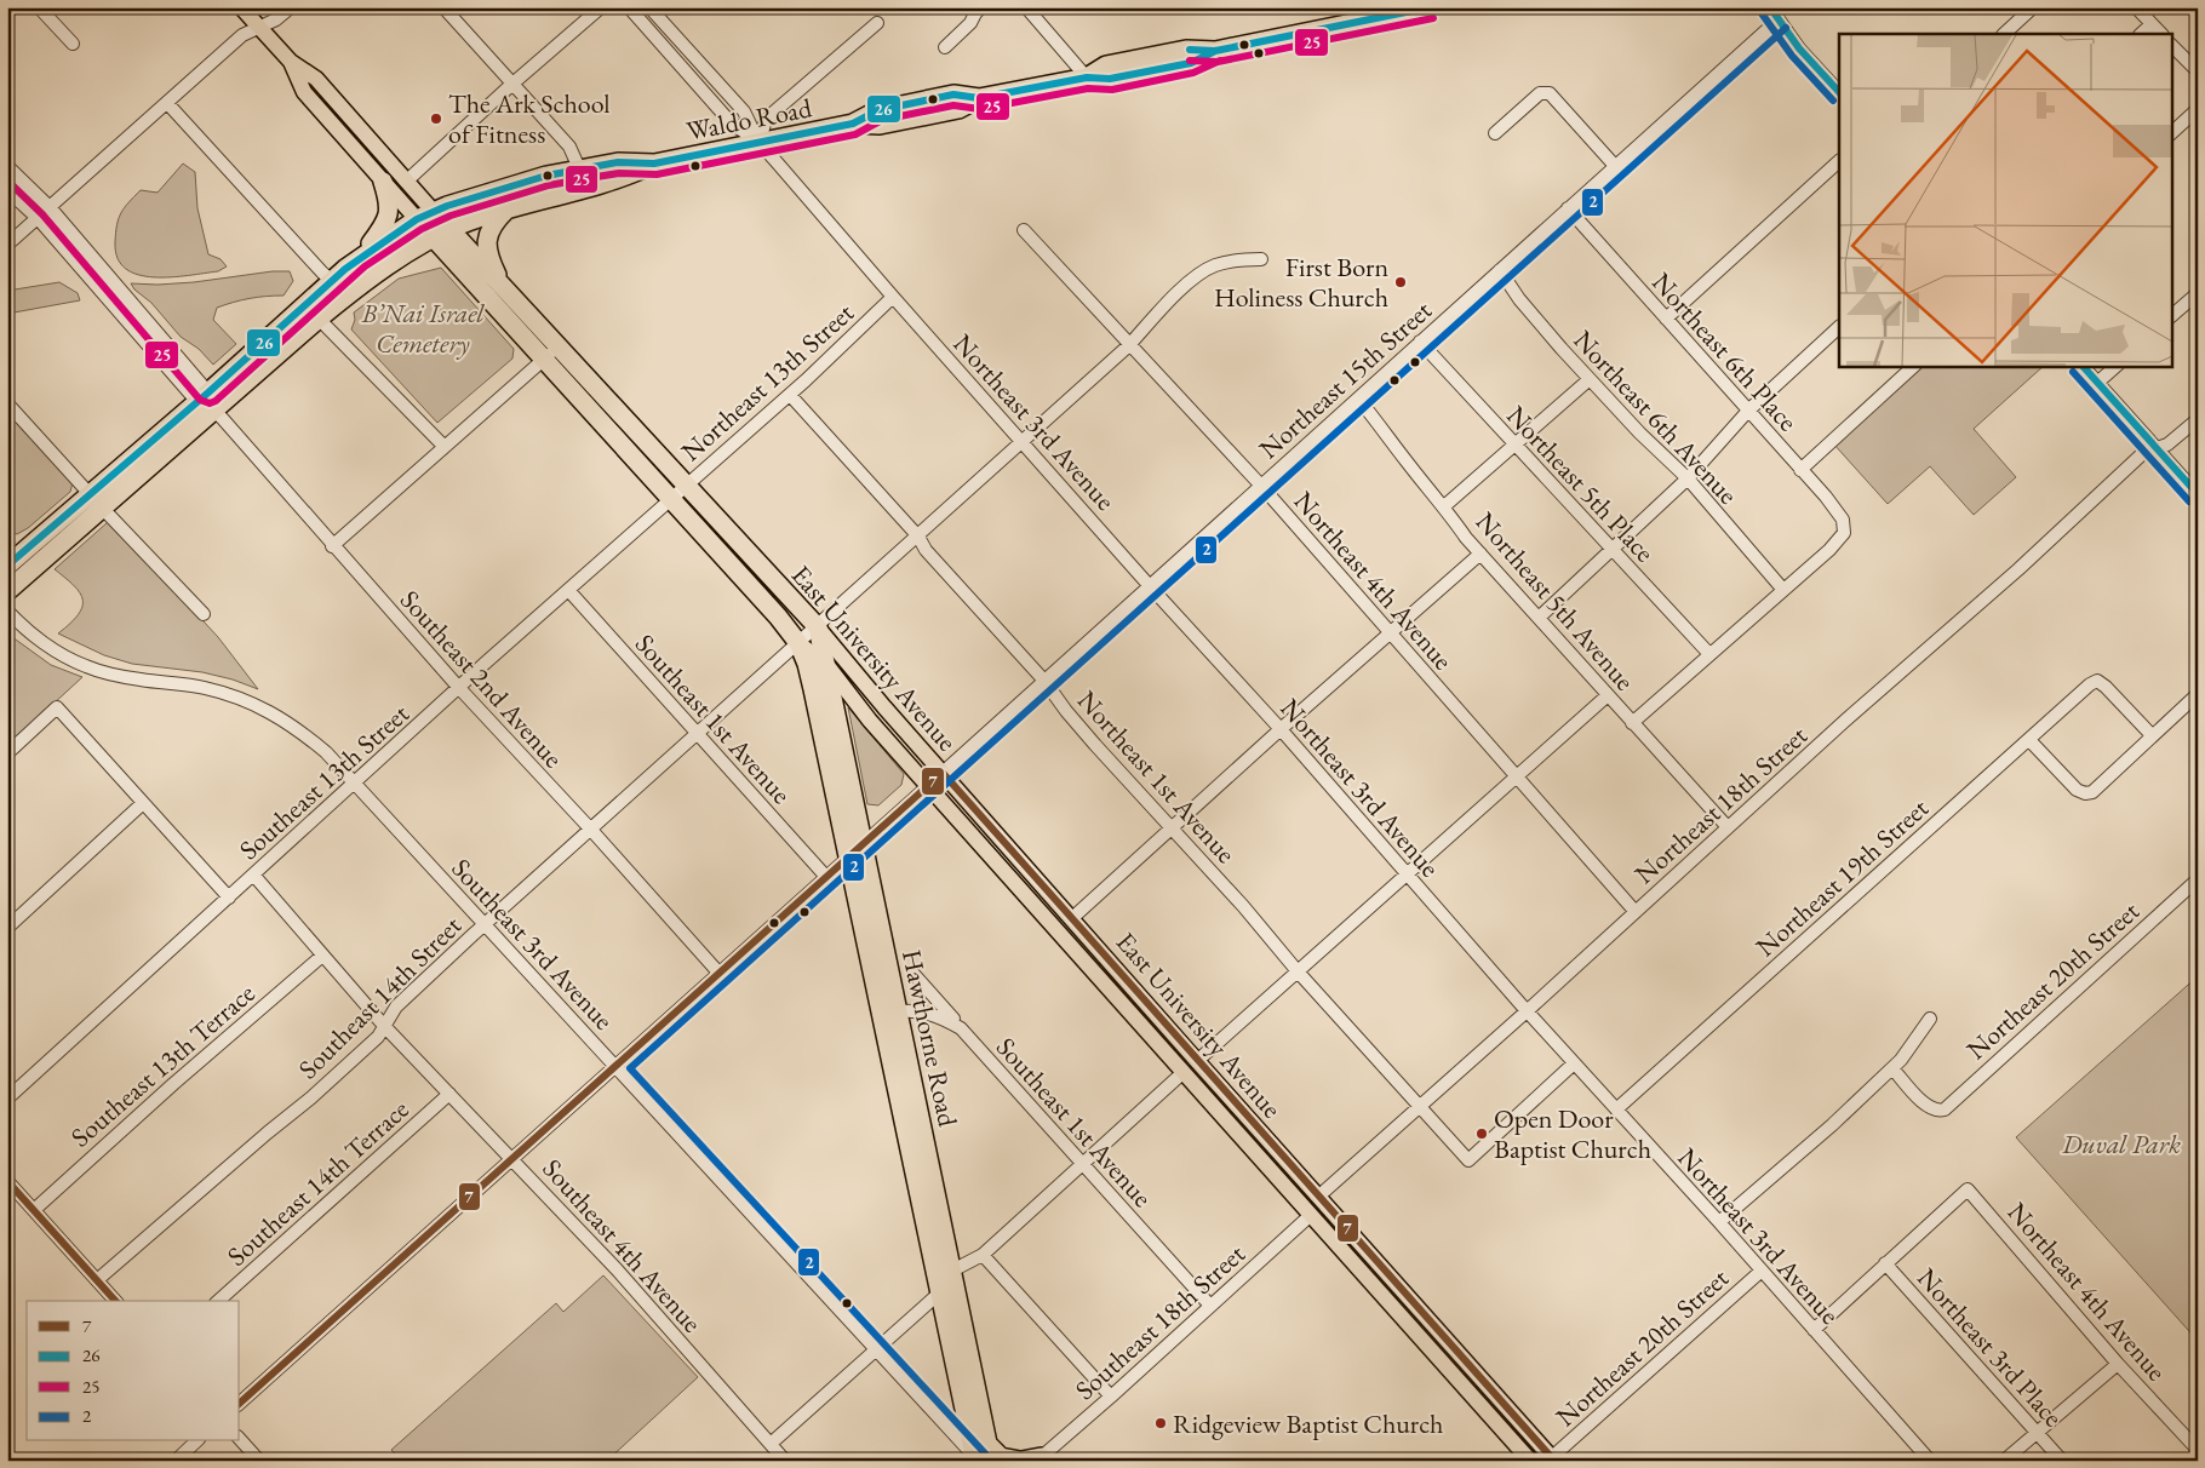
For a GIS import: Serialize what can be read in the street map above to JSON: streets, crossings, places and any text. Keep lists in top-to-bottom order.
{
  "streets": {
    "highway": ["Waldo Road", "East University Avenue", "Hawthorne Road"],
    "street": [
      "Northeast 6th Place",
      "Northeast 15th Street",
      "Northeast 13th Street",
      "Northeast 6th Avenue",
      "Northeast 3rd Avenue",
      "Northeast 5th Place",
      "Northeast 4th Avenue",
      "Northeast 5th Avenue",
      "Southeast 2nd Avenue",
      "Southeast 1st Avenue",
      "Northeast 1st Avenue",
      "Southeast 13th Street",
      "Northeast 18th Street",
      "Northeast 19th Street",
      "Southeast 3rd Avenue",
      "Northeast 20th Street",
      "Southeast 14th Street",
      "Southeast 13th Terrace",
      "Southeast 14th Terrace",
      "Southeast 4th Avenue",
      "Southeast 18th Street",
      "Northeast 3rd Place"
    ]
  },
  "crossings": [
    ["Waldo Road", "Northeast 3rd Avenue"],
    ["Waldo Road", "East University Avenue"],
    ["Waldo Road", "Southeast 2nd Avenue"],
    ["Northeast 6th Place", "Northeast 15th Street"],
    ["Northeast 6th Place", "Northeast 6th Avenue"],
    ["Northeast 15th Street", "Northeast 6th Avenue"],
    ["Northeast 15th Street", "Northeast 3rd Avenue"],
    ["Northeast 15th Street", "Northeast 5th Place"],
    ["Northeast 15th Street", "Northeast 4th Avenue"],
    ["Northeast 15th Street", "Northeast 5th Avenue"],
    ["Northeast 15th Street", "East University Avenue"],
    ["Northeast 15th Street", "Northeast 1st Avenue"],
    ["Northeast 13th Street", "Northeast 3rd Avenue"],
    ["Northeast 13th Street", "East University Avenue"],
    ["Northeast 13th Street", "Northeast 1st Avenue"],
    ["Northeast 13th Street", "Southeast 13th Street"],
    ["Northeast 3rd Avenue", "Northeast 1st Avenue"],
    ["Northeast 3rd Avenue", "Northeast 18th Street"],
    ["Northeast 3rd Avenue", "Northeast 19th Street"],
    ["Northeast 3rd Avenue", "Northeast 20th Street"],
    ["Northeast 3rd Avenue", "Southeast 14th Street"],
    ["Northeast 4th Avenue", "Northeast 18th Street"],
    ["Northeast 4th Avenue", "Southeast 14th Street"],
    ["Northeast 4th Avenue", "Northeast 3rd Place"],
    ["Northeast 5th Avenue", "Northeast 18th Street"],
    ["East University Avenue", "Southeast 13th Street"],
    ["East University Avenue", "Northeast 18th Street"],
    ["East University Avenue", "Northeast 20th Street"],
    ["East University Avenue", "Southeast 14th Street"],
    ["East University Avenue", "Hawthorne Road"],
    ["East University Avenue", "Southeast 18th Street"],
    ["Southeast 2nd Avenue", "Southeast 13th Street"],
    ["Southeast 2nd Avenue", "Southeast 14th Street"],
    ["Southeast 1st Avenue", "Southeast 13th Street"],
    ["Southeast 1st Avenue", "Southeast 14th Street"],
    ["Southeast 1st Avenue", "Hawthorne Road"],
    ["Southeast 1st Avenue", "Southeast 18th Street"],
    ["Northeast 1st Avenue", "Northeast 18th Street"],
    ["Northeast 1st Avenue", "Southeast 14th Street"],
    ["Southeast 13th Street", "Southeast 3rd Avenue"],
    ["Southeast 13th Street", "Southeast 4th Avenue"],
    ["Southeast 3rd Avenue", "Southeast 14th Street"],
    ["Southeast 3rd Avenue", "Hawthorne Road"],
    ["Southeast 14th Street", "Hawthorne Road"],
    ["Southeast 14th Street", "Southeast 4th Avenue"],
    ["Southeast 13th Terrace", "Southeast 4th Avenue"],
    ["Southeast 14th Terrace", "Southeast 4th Avenue"]
  ],
  "parks": ["B’Nai Israel Cemetery", "Duval Park"],
  "places": [
    "The Ark School of Fitness",
    "First Born Holiness Church",
    "Open Door Baptist Church",
    "Ridgeview Baptist Church"
  ],
  "lines": [
    "transit line 26",
    "transit line 2",
    "transit line 25",
    "transit line 7"
  ],
  "legend": [
    "7",
    "26",
    "25",
    "2"
  ]
}
